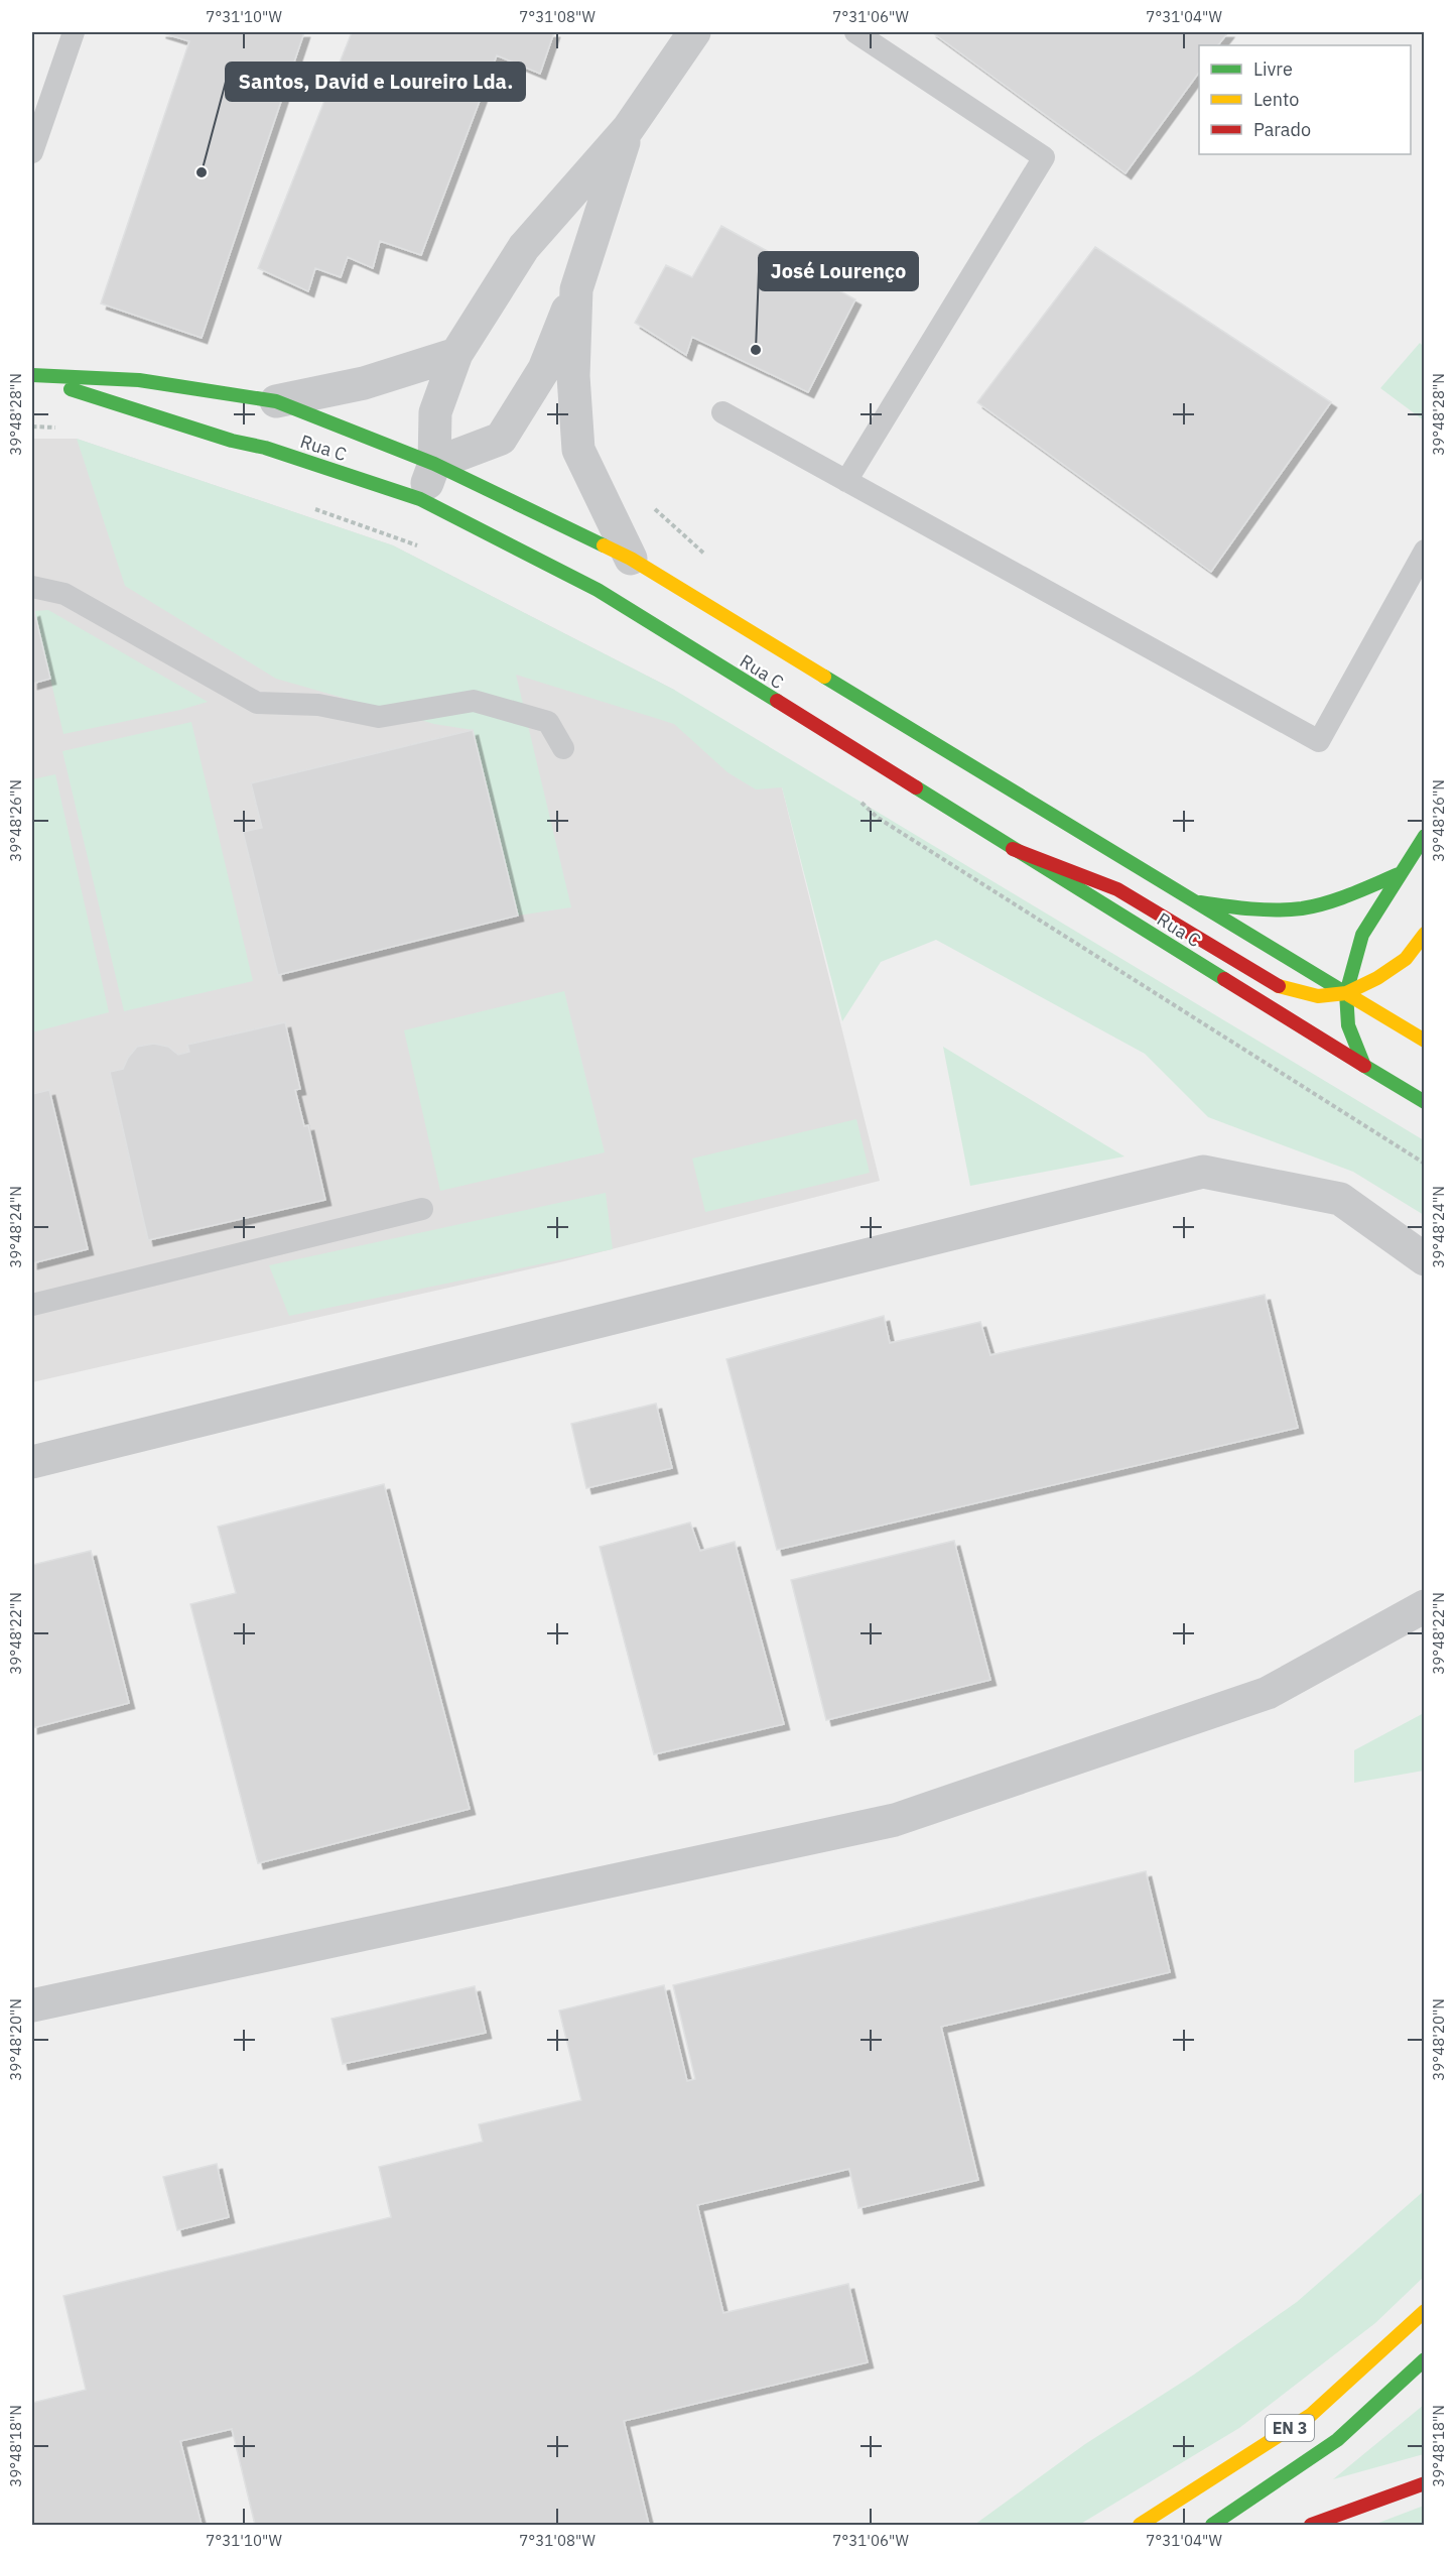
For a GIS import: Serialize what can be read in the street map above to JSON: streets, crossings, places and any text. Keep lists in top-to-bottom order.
{
  "streets": {
    "street": ["Rua C", "EN 3"]
  },
  "places": ["Santos, David e Loureiro Lda.", "José Lourenço"],
  "legend": ["Livre", "Lento", "Parado"],
  "coordinates": [
    "7°31'10\"W",
    "7°31'08\"W",
    "7°31'06\"W",
    "7°31'04\"W",
    "39°48'28\"N",
    "39°48'26\"N",
    "39°48'24\"N",
    "39°48'22\"N",
    "39°48'20\"N",
    "39°48'18\"N"
  ]
}
